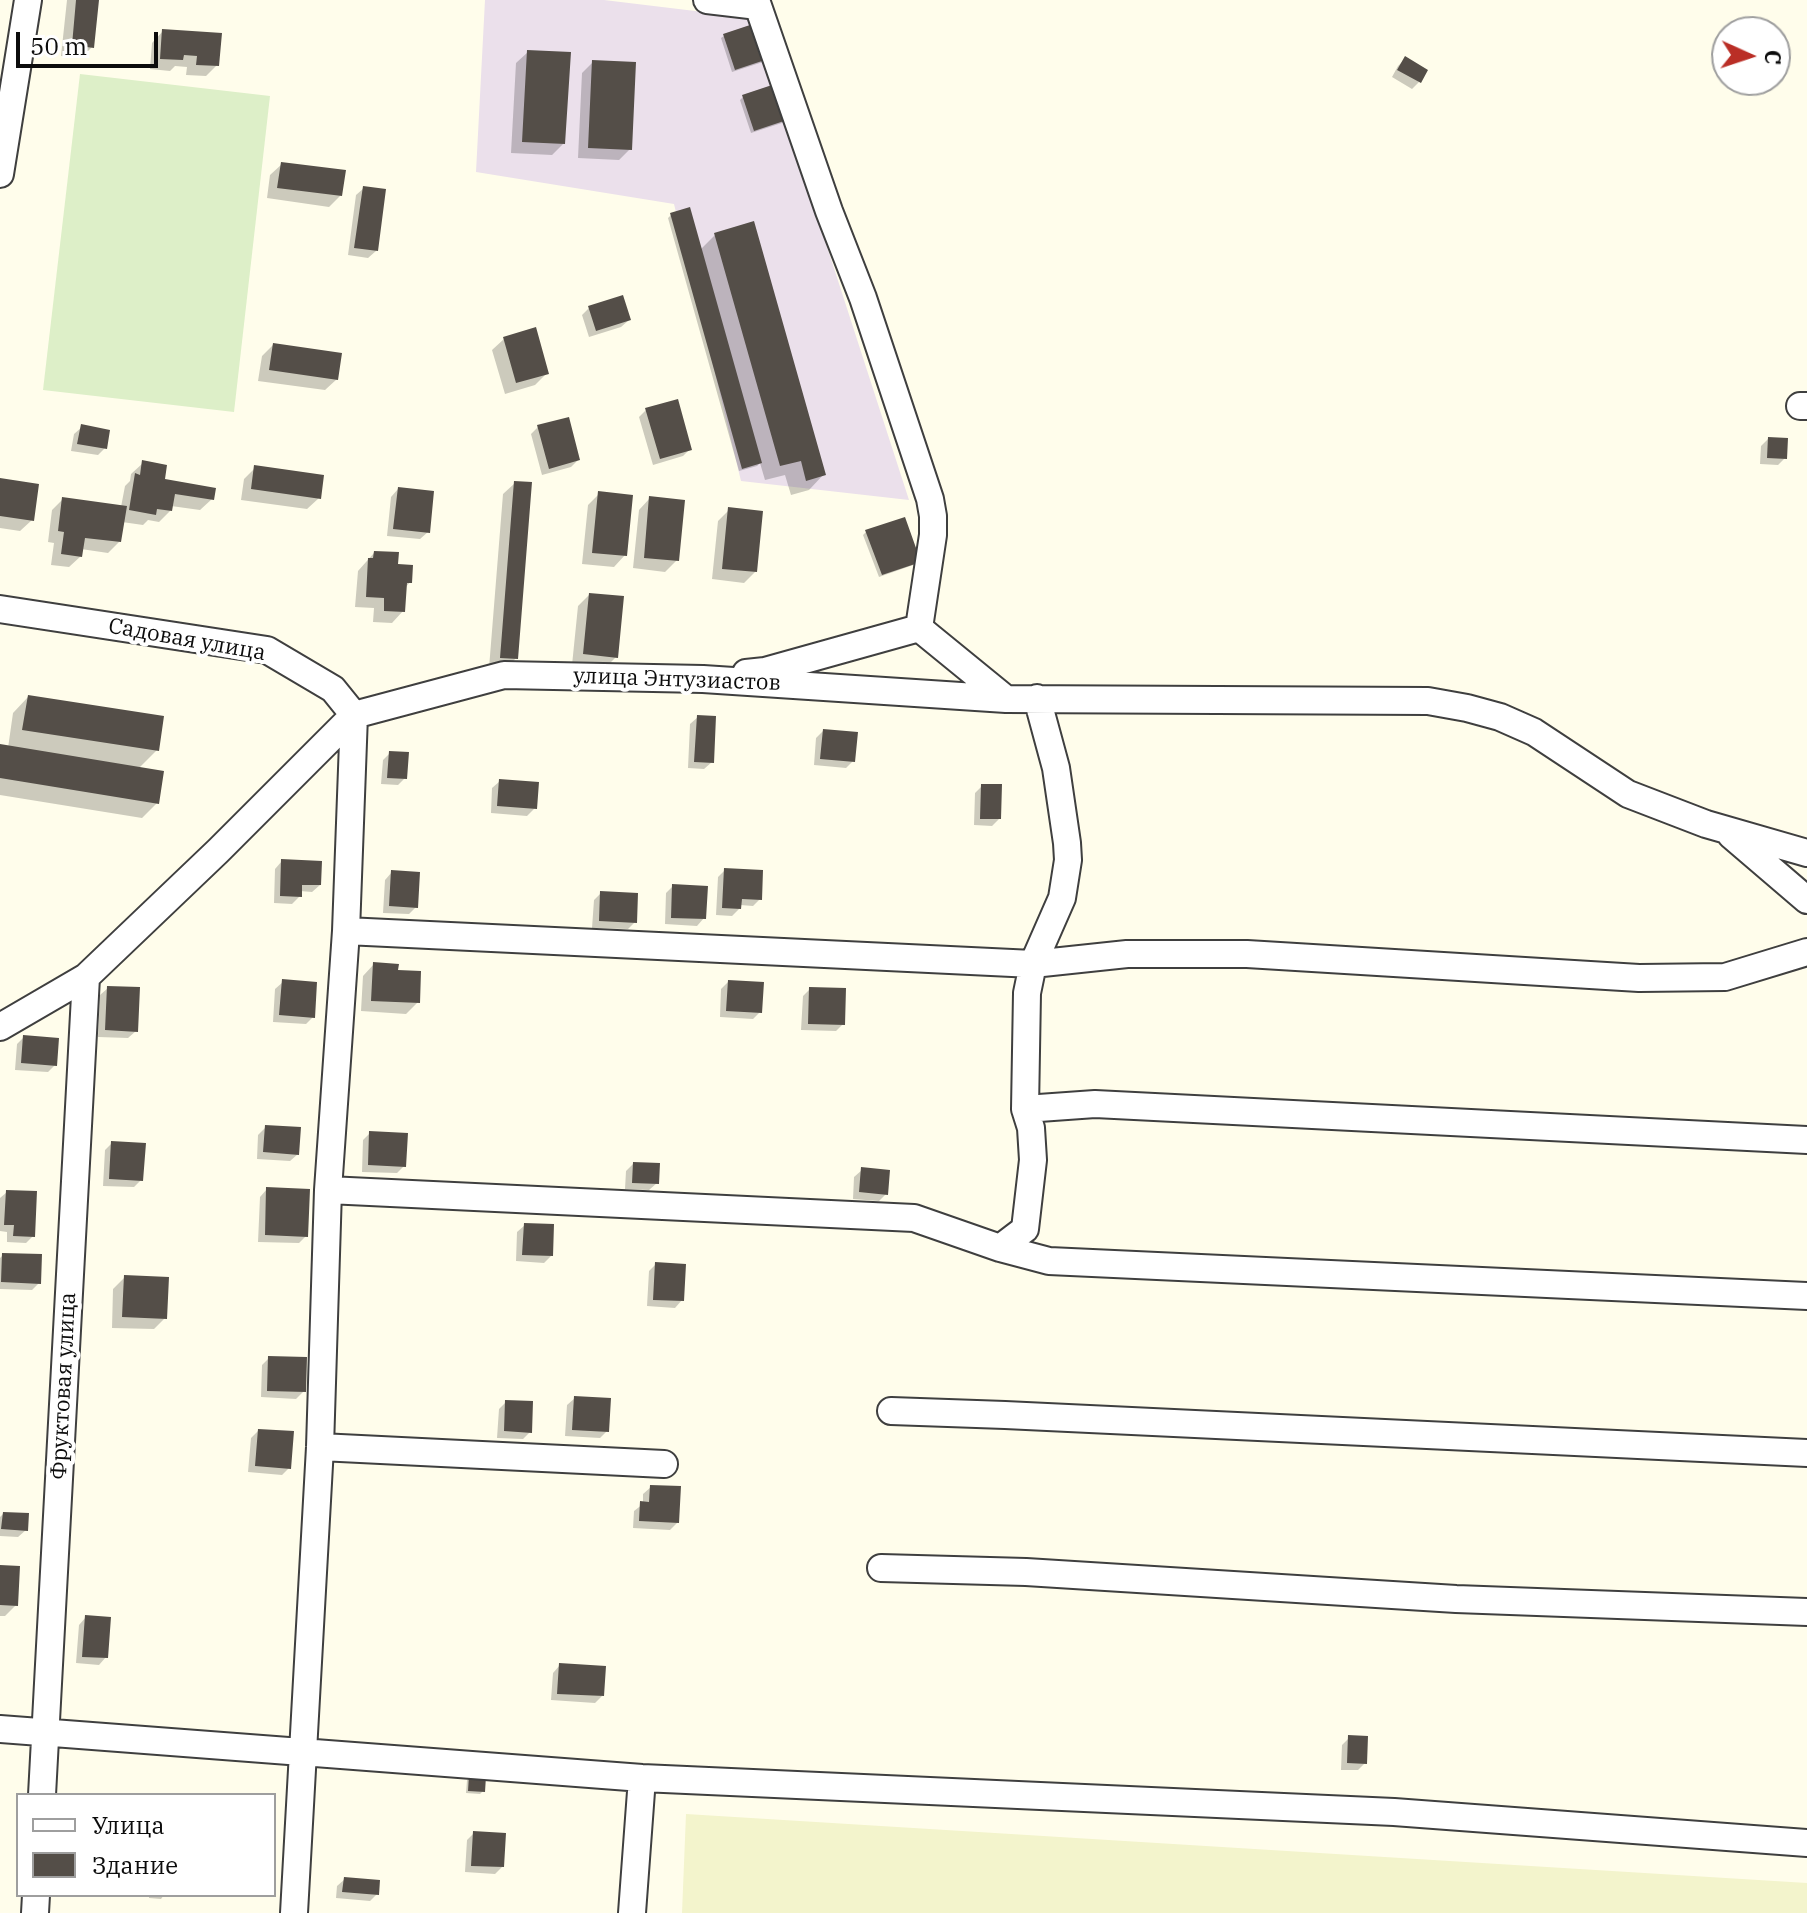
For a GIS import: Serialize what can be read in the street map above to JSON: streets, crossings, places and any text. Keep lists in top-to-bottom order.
{
  "streets": {
    "street": ["Садовая улица", "улица Энтузиастов", "Фруктовая улица"]
  },
  "crossings": [
    ["Садовая улица", "улица Энтузиастов"]
  ],
  "legend": ["Улица", "Здание"],
  "scale_bar": "50 m",
  "north": "right"
}
